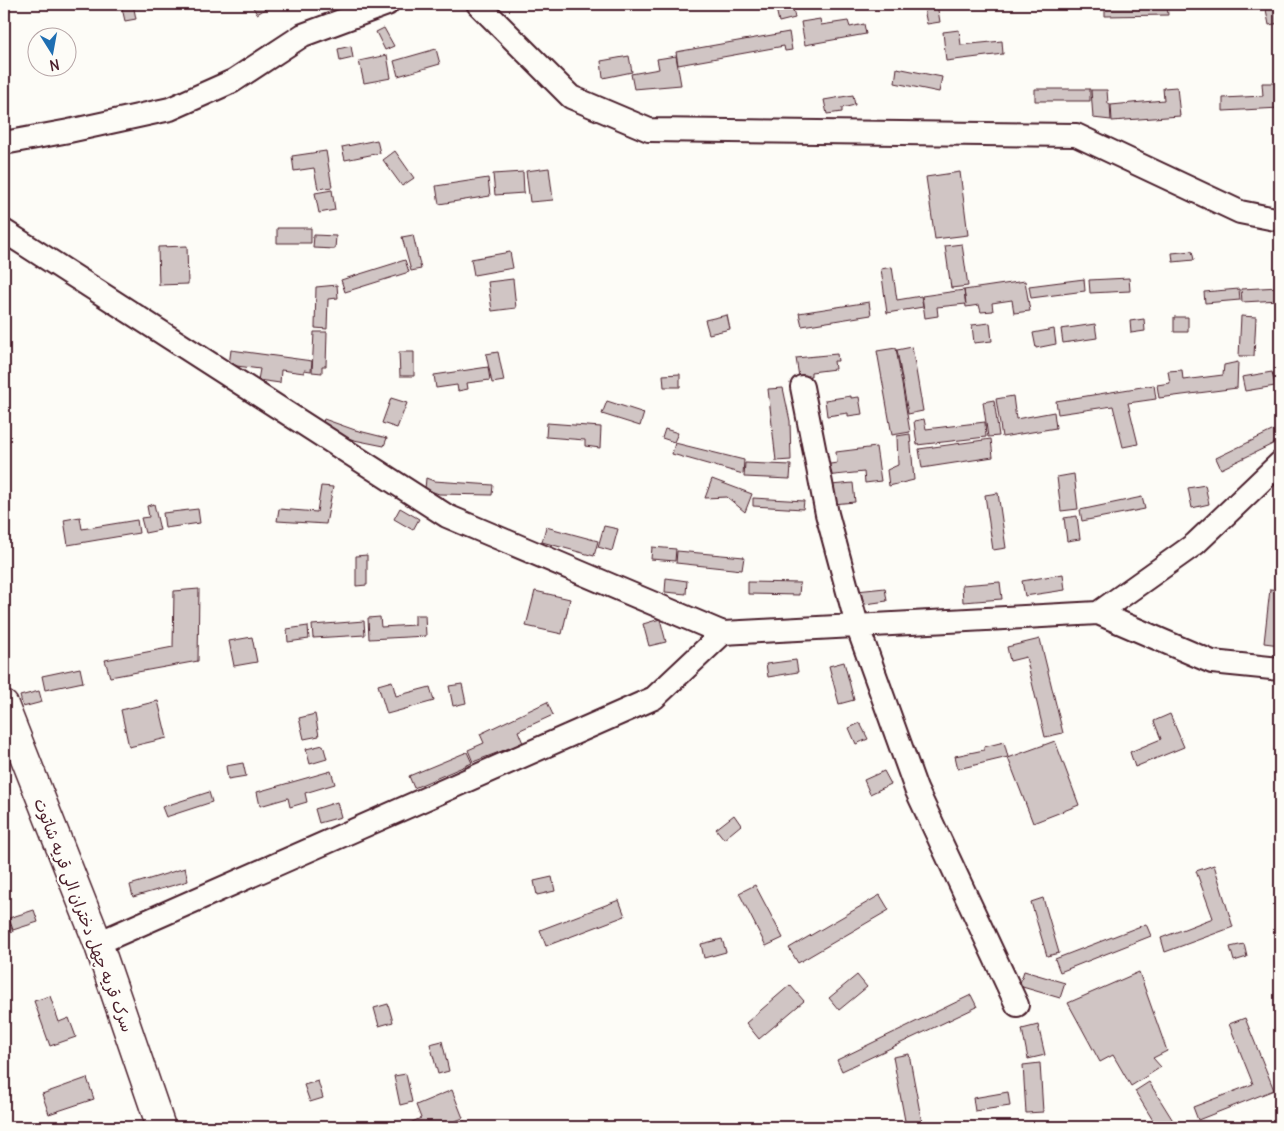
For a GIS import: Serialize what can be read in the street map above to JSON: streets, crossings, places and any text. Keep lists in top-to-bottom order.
{
  "streets": {
    "street": ["سرک قریه چهل دختران الی قریه شاتوت"]
  },
  "north": "bottom"
}
